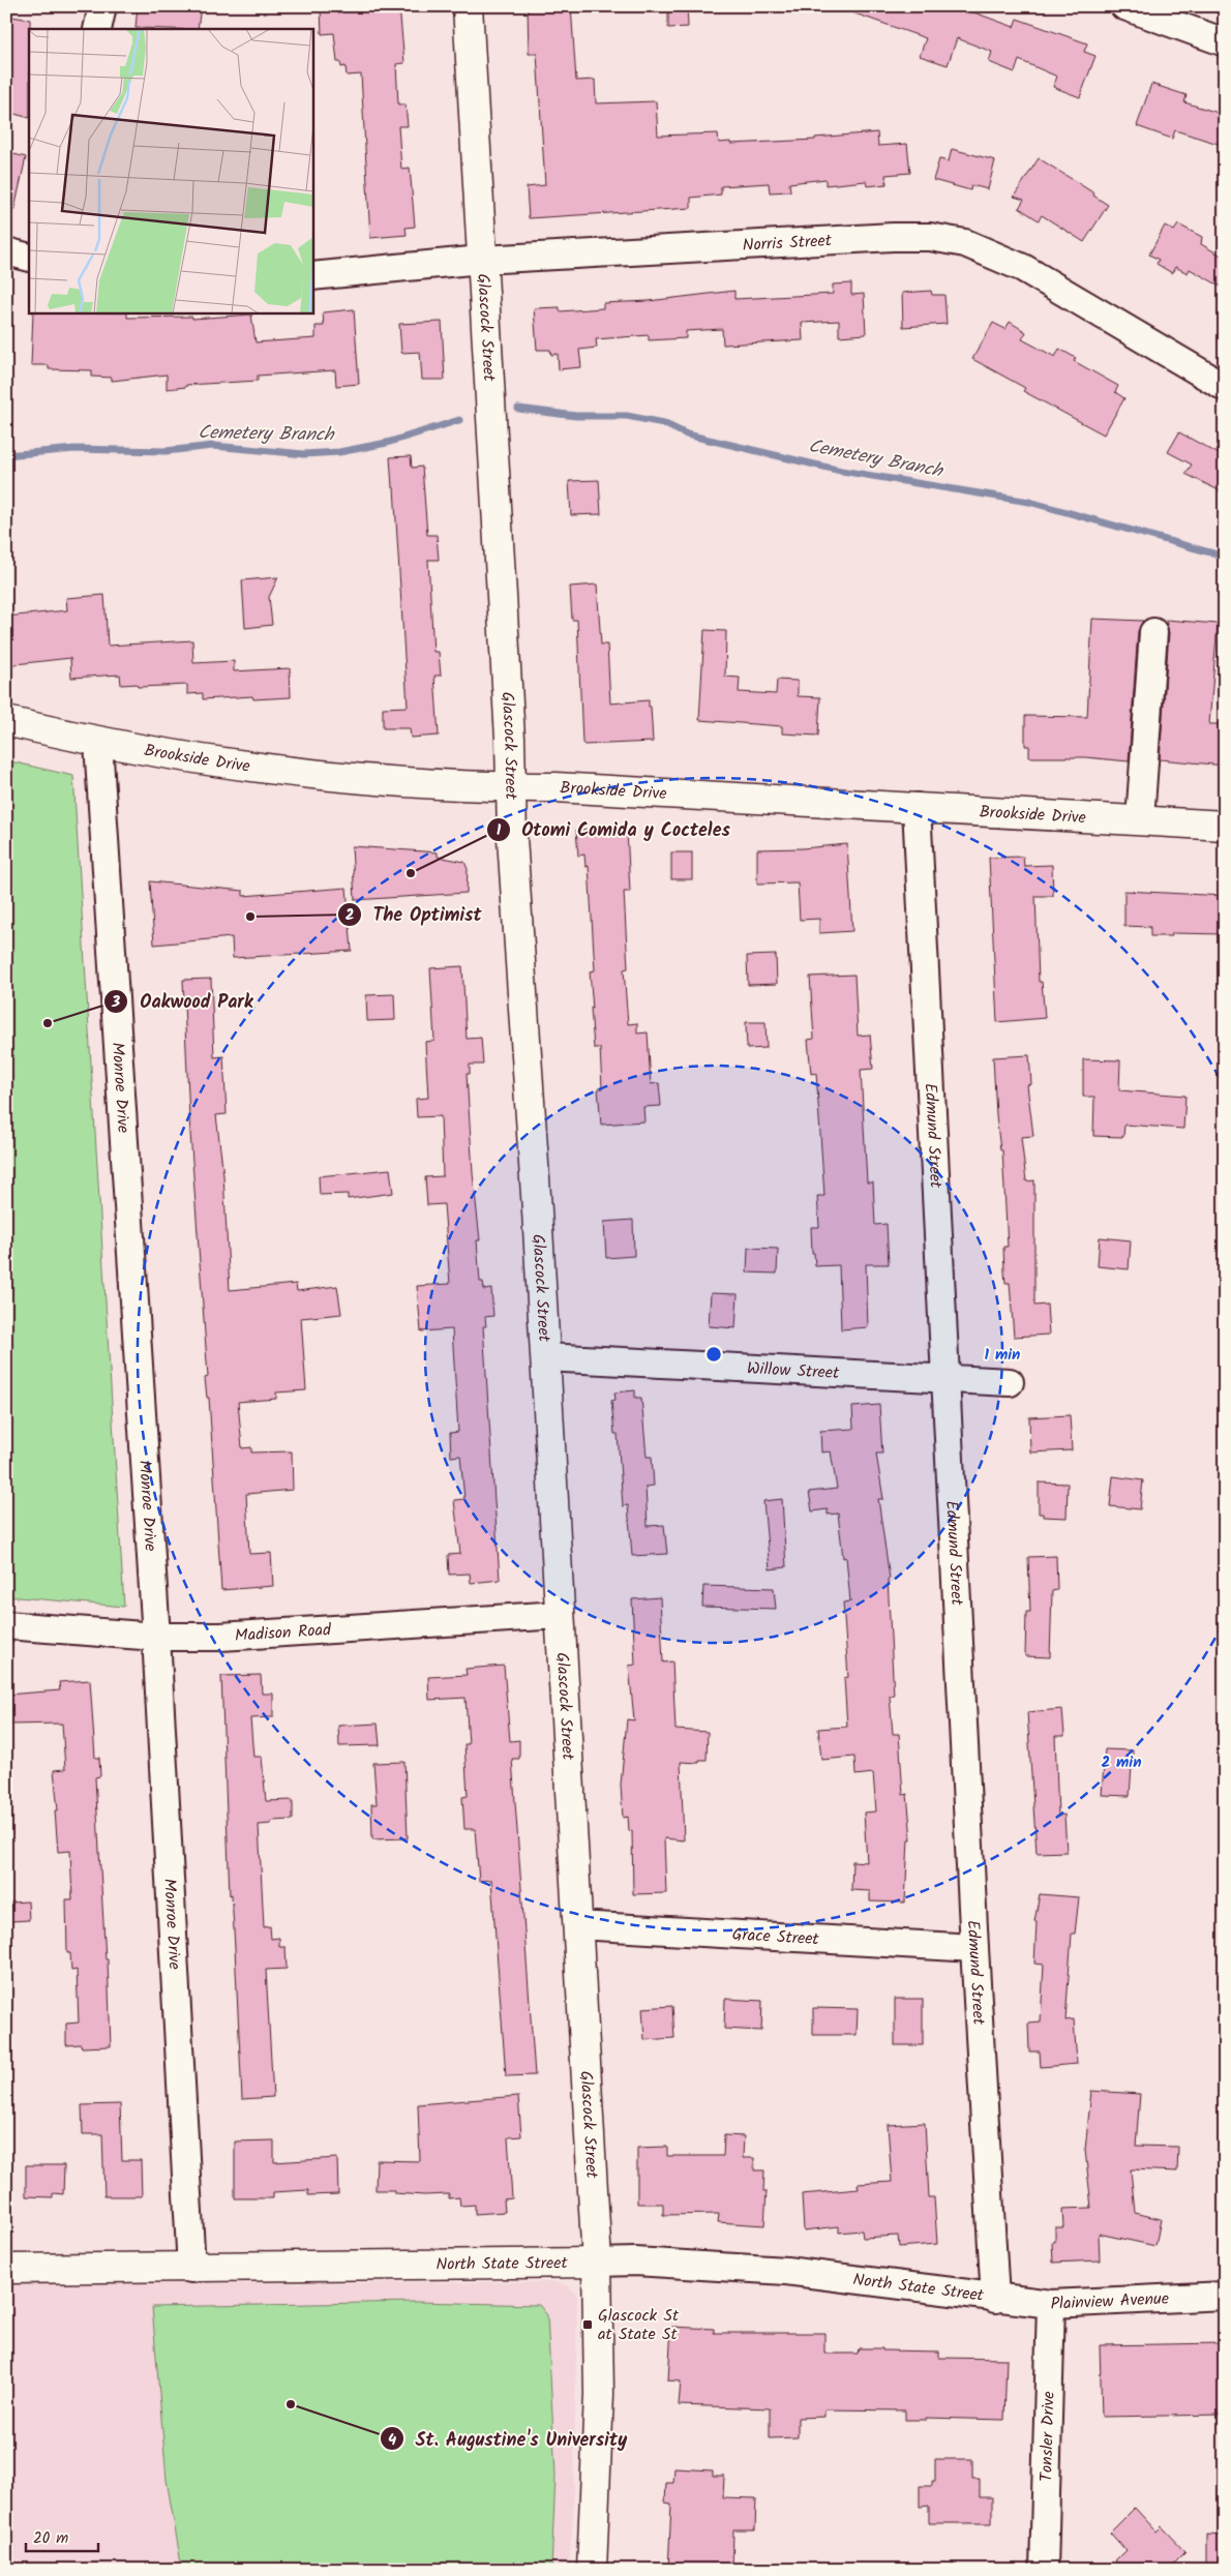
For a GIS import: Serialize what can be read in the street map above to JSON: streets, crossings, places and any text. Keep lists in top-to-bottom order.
{
  "streets": {
    "street": [
      "Norris Street",
      "Glascock Street",
      "Brookside Drive",
      "Monroe Drive",
      "Edmund Street",
      "Willow Street",
      "Madison Road",
      "Grace Street",
      "North State Street",
      "Plainview Avenue",
      "Tonsler Drive"
    ]
  },
  "crossings": [
    ["Norris Street", "Glascock Street"],
    ["Glascock Street", "Brookside Drive"],
    ["Glascock Street", "Willow Street"],
    ["Glascock Street", "Madison Road"],
    ["Glascock Street", "Grace Street"],
    ["Glascock Street", "North State Street"],
    ["Brookside Drive", "Monroe Drive"],
    ["Brookside Drive", "Edmund Street"],
    ["Monroe Drive", "Madison Road"],
    ["Monroe Drive", "North State Street"],
    ["Edmund Street", "Willow Street"],
    ["Edmund Street", "Grace Street"],
    ["Edmund Street", "North State Street"],
    ["Edmund Street", "Plainview Avenue"],
    ["North State Street", "Plainview Avenue"],
    ["Plainview Avenue", "Tonsler Drive"]
  ],
  "water": ["Cemetery Branch"],
  "places": {
    "other": [
      "Otomi Comida y Cocteles",
      "The Optimist",
      "Oakwood Park",
      "St. Augustine's University"
    ],
    "transit": ["Glascock St at State St"]
  },
  "scale_bar": "20 m",
  "rings": ["1 min", "2 min"]
}
